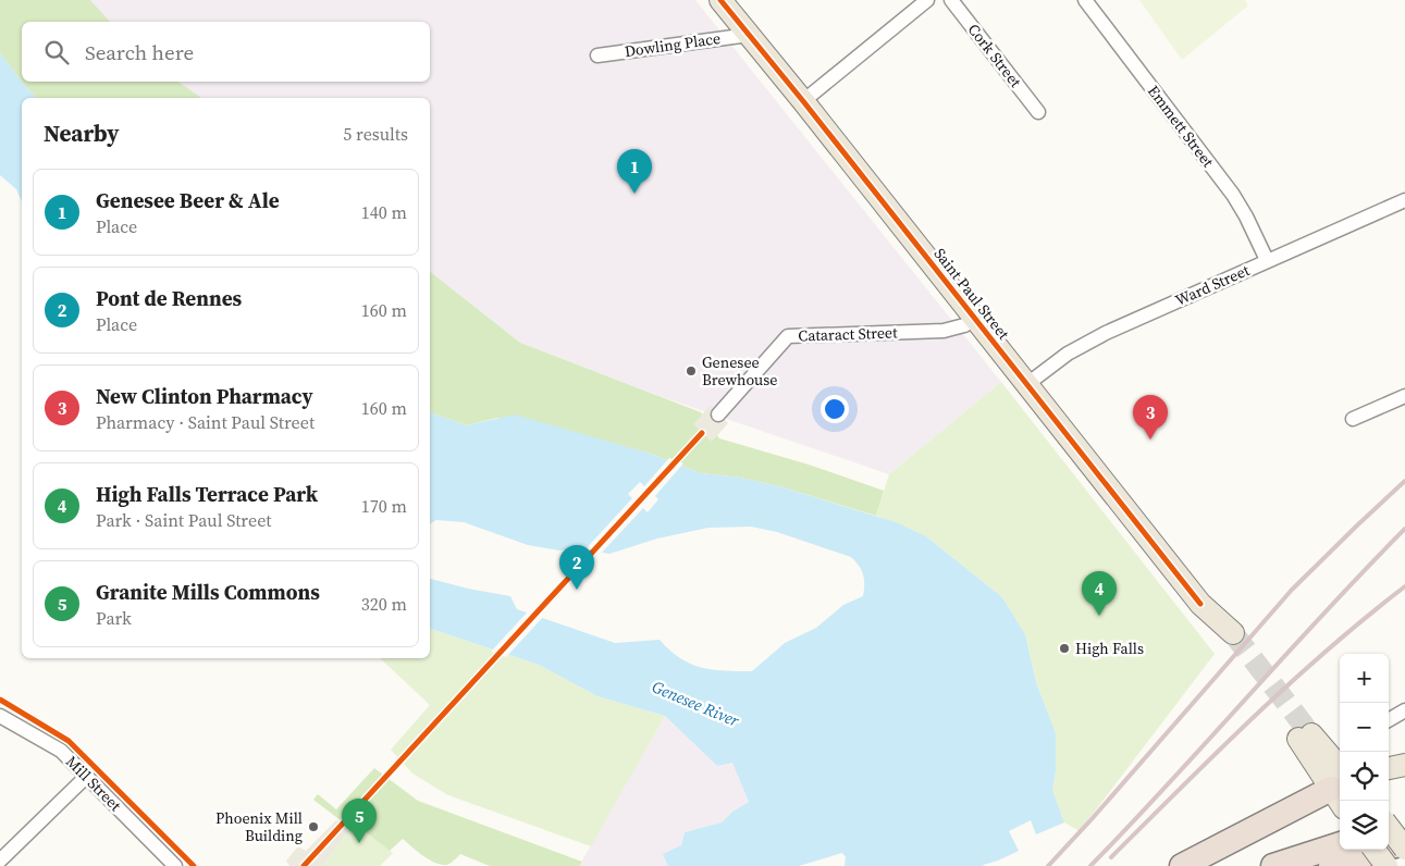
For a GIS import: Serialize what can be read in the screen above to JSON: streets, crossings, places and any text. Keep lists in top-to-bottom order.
{
  "streets": {
    "main road": ["Saint Paul Street"],
    "street": [
      "Dowling Place",
      "Cork Street",
      "Emmett Street",
      "Ward Street",
      "Cataract Street",
      "Mill Street"
    ]
  },
  "crossings": [
    ["Dowling Place", "Saint Paul Street"],
    ["Emmett Street", "Ward Street"],
    ["Ward Street", "Saint Paul Street"],
    ["Saint Paul Street", "Cataract Street"]
  ],
  "water": ["Genesee River"],
  "places": ["Genesee Brewhouse", "High Falls", "Phoenix Mill Building"],
  "page": {
    "search": "Search here",
    "heading": ["Nearby", "5 results"],
    "pins": [
      "1",
      "3",
      "2",
      "4",
      "5"
    ],
    "list": [
      {
        "mark": "1",
        "name": "Genesee Beer & Ale",
        "note": "Place",
        "value": "140 m"
      },
      {
        "mark": "2",
        "name": "Pont de Rennes",
        "note": "Place",
        "value": "160 m"
      },
      {
        "mark": "3",
        "name": "New Clinton Pharmacy",
        "note": "Pharmacy · Saint Paul Street",
        "value": "160 m"
      },
      {
        "mark": "4",
        "name": "High Falls Terrace Park",
        "note": "Park · Saint Paul Street",
        "value": "170 m"
      },
      {
        "mark": "5",
        "name": "Granite Mills Commons",
        "note": "Park",
        "value": "320 m"
      }
    ],
    "map_buttons": ["+", "−"]
  }
}
